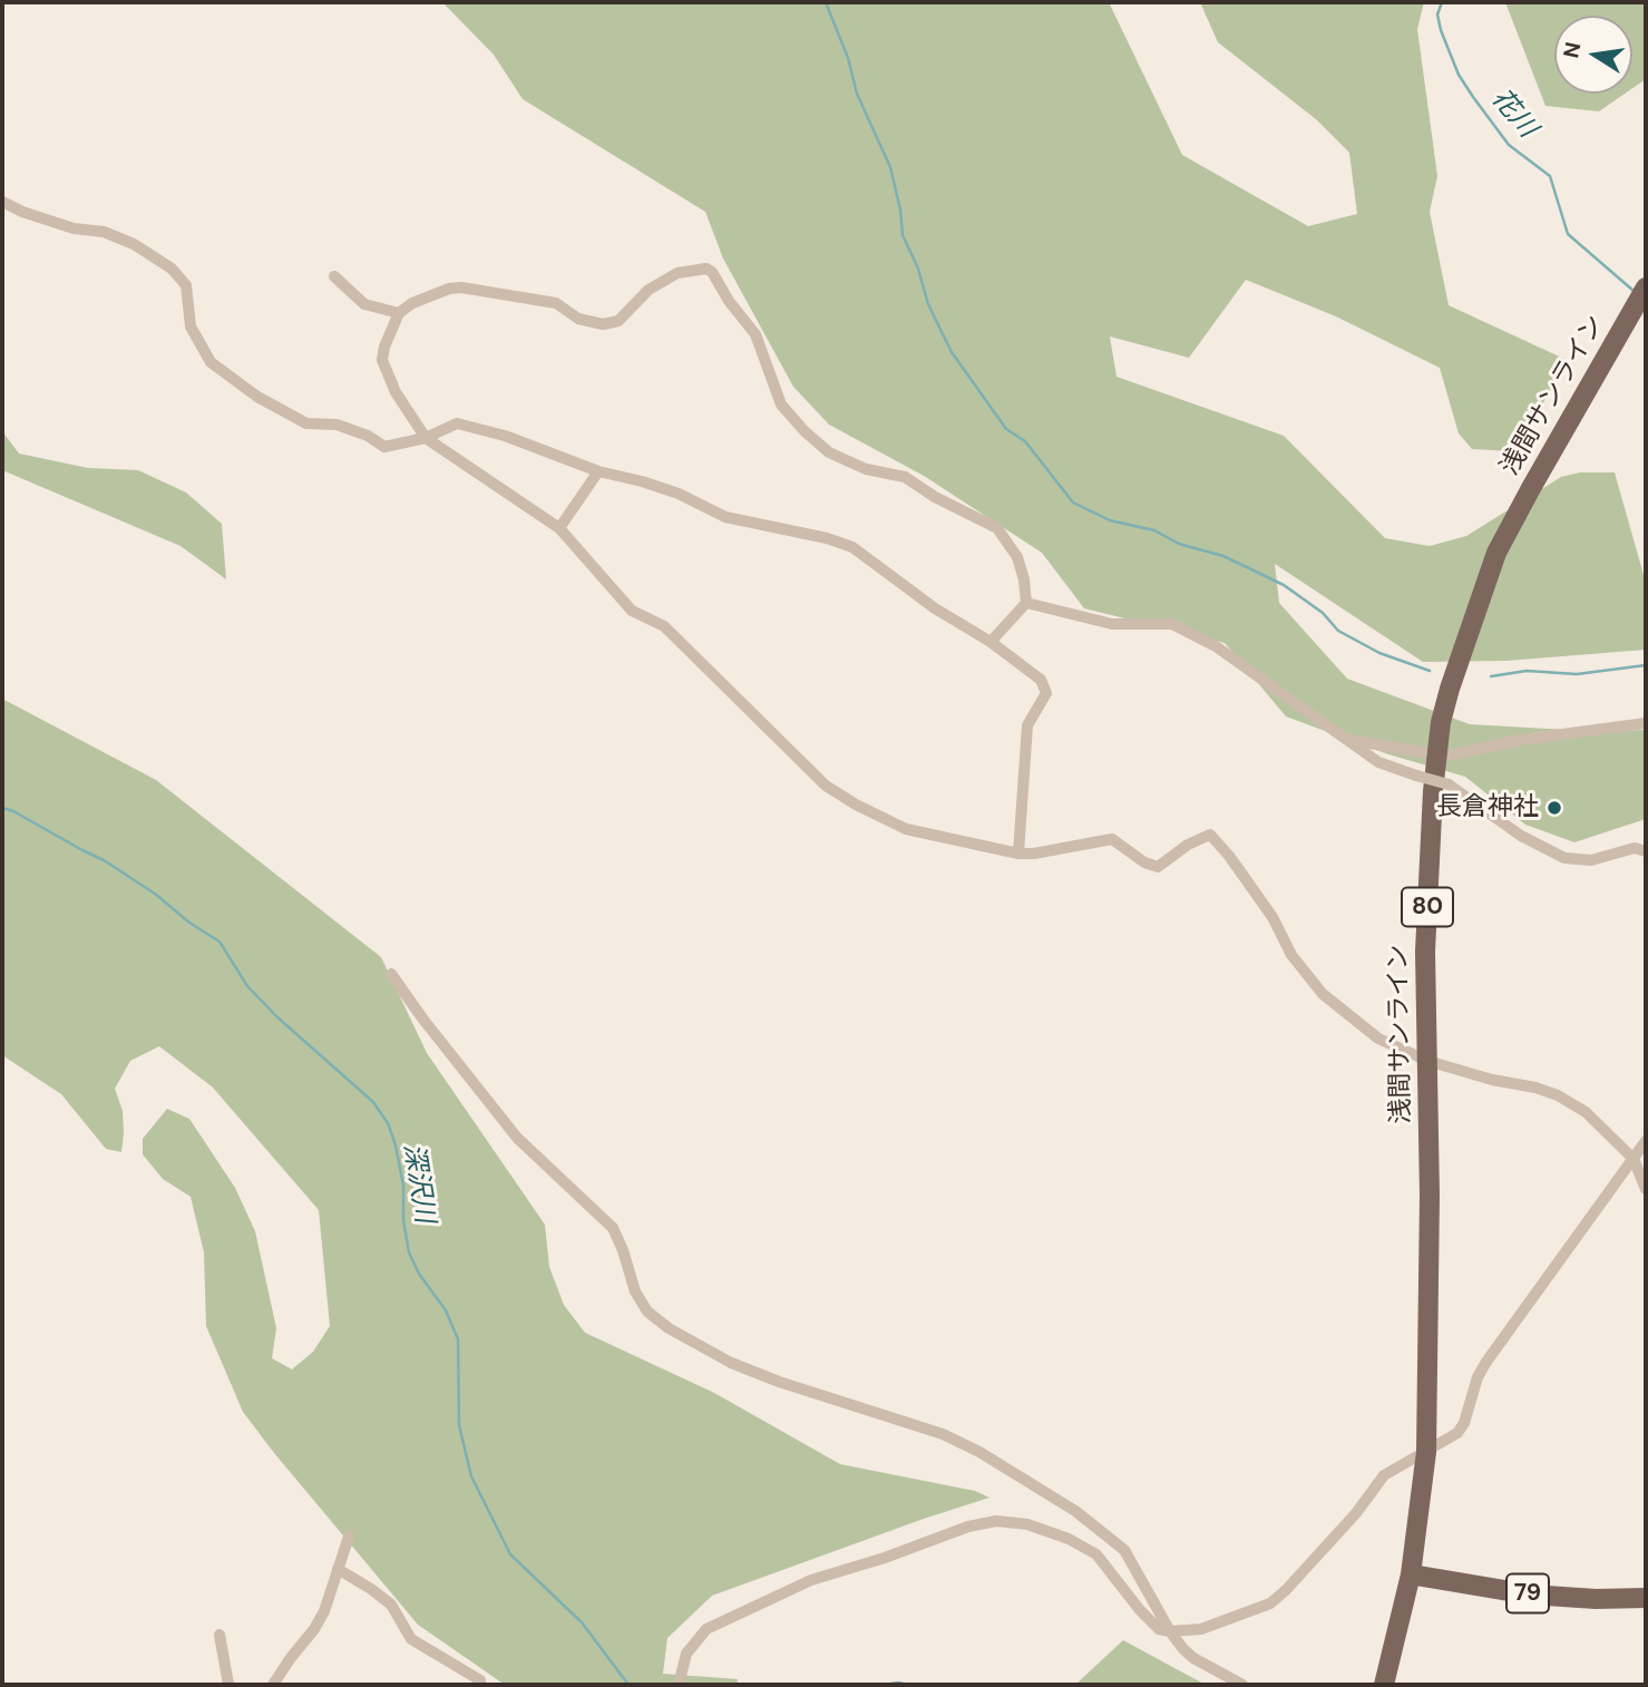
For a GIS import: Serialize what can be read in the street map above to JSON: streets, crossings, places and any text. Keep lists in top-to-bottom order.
{
  "streets": {
    "main road": ["浅間サンライン", "80", "79"]
  },
  "crossings": [
    ["浅間サンライン", "79"]
  ],
  "water": ["花川", "深沢川"],
  "places": ["長倉神社"],
  "north": "left"
}
